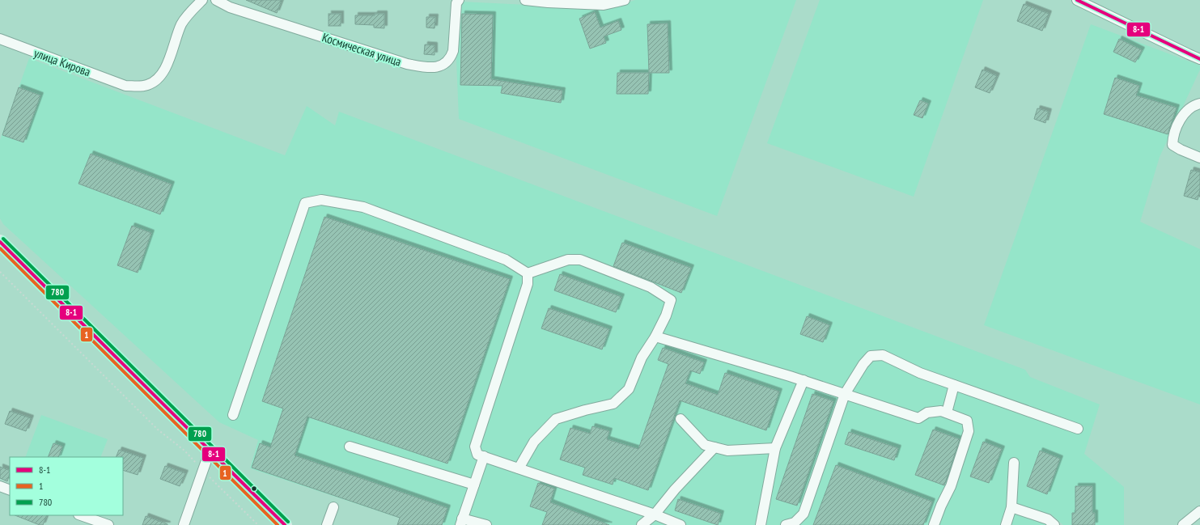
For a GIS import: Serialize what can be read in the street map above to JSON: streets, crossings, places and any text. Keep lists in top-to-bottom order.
{
  "streets": {
    "street": ["Космическая улица", "улица Кирова"]
  },
  "lines": ["transit line 8-1", "transit line 780", "transit line 1"],
  "legend": ["8-1", "1", "780"]
}
